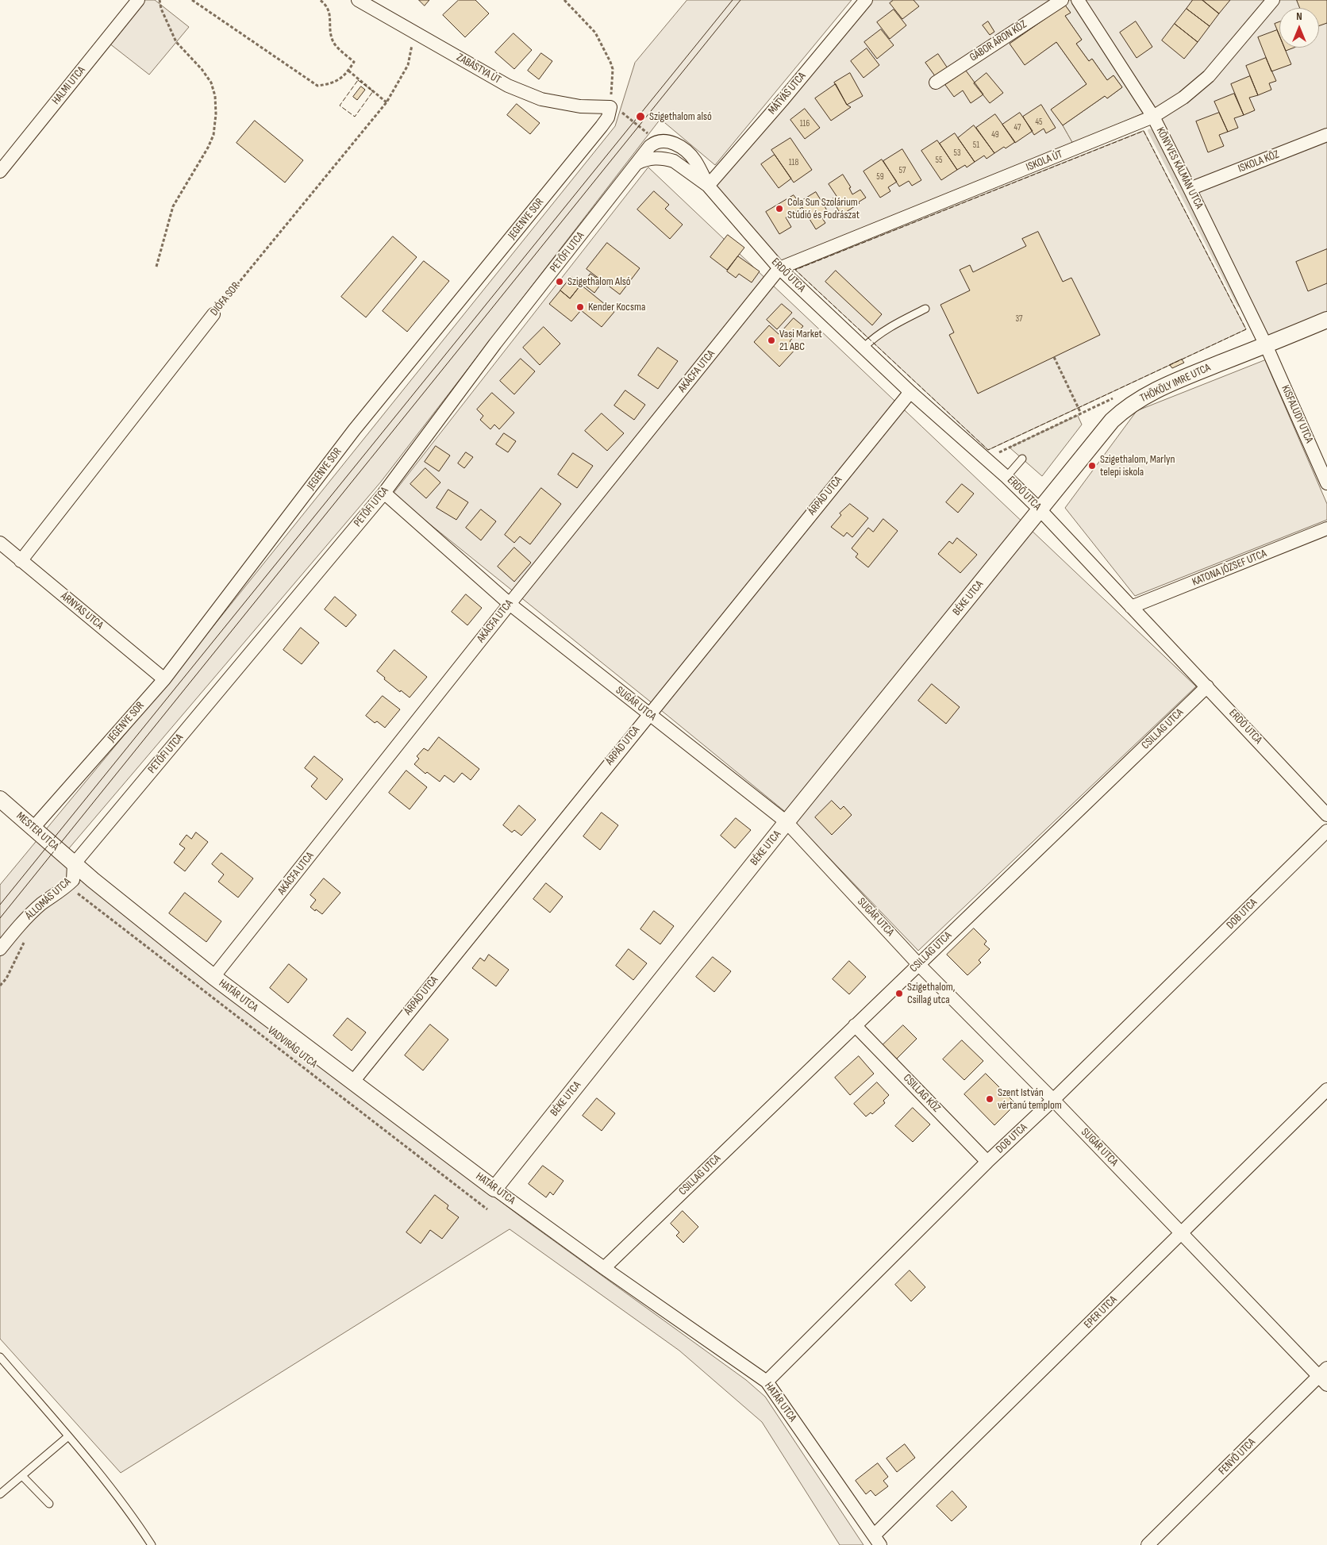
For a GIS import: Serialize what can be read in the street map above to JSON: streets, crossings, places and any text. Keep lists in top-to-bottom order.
{
  "streets": {
    "street": [
      "GÁBOR ÁRON KÖZ",
      "ZABÁSTYA ÚT",
      "HALMI UTCA",
      "MÁTYÁS UTCA",
      "ISKOLA ÚT",
      "ISKOLA KÖZ",
      "KÖNYVES KÁLMÁN UTCA",
      "JEGENYE SOR",
      "PETŐFI UTCA",
      "ERDŐ UTCA",
      "DIÓFA SOR",
      "AKÁCFA UTCA",
      "THÖKÖLY IMRE UTCA",
      "KISFALUDY UTCA",
      "ÁRPÁD UTCA",
      "KATONA JÓZSEF UTCA",
      "BÉKE UTCA",
      "ÁRNYAS UTCA",
      "SUGÁR UTCA",
      "CSILLAG UTCA",
      "MESTER UTCA",
      "ÁLLOMÁS UTCA",
      "DOB UTCA",
      "HATÁR UTCA",
      "CSILLAG KÖZ",
      "EPER UTCA",
      "FENYŐ UTCA"
    ],
    "path": ["VADVIRÁG UTCA"]
  },
  "crossings": [
    ["ZABÁSTYA ÚT", "JEGENYE SOR"],
    ["ZABÁSTYA ÚT", "DIÓFA SOR"],
    ["MÁTYÁS UTCA", "ERDŐ UTCA"],
    ["ISKOLA ÚT", "KÖNYVES KÁLMÁN UTCA"],
    ["ISKOLA ÚT", "ERDŐ UTCA"],
    ["ISKOLA ÚT", "AKÁCFA UTCA"],
    ["ISKOLA KÖZ", "KÖNYVES KÁLMÁN UTCA"],
    ["KÖNYVES KÁLMÁN UTCA", "THÖKÖLY IMRE UTCA"],
    ["KÖNYVES KÁLMÁN UTCA", "KISFALUDY UTCA"],
    ["JEGENYE SOR", "ÁRNYAS UTCA"],
    ["JEGENYE SOR", "MESTER UTCA"],
    ["PETŐFI UTCA", "ERDŐ UTCA"],
    ["PETŐFI UTCA", "SUGÁR UTCA"],
    ["PETŐFI UTCA", "MESTER UTCA"],
    ["PETŐFI UTCA", "ÁLLOMÁS UTCA"],
    ["PETŐFI UTCA", "HATÁR UTCA"],
    ["ERDŐ UTCA", "AKÁCFA UTCA"],
    ["ERDŐ UTCA", "THÖKÖLY IMRE UTCA"],
    ["ERDŐ UTCA", "ÁRPÁD UTCA"],
    ["ERDŐ UTCA", "KATONA JÓZSEF UTCA"],
    ["ERDŐ UTCA", "BÉKE UTCA"],
    ["ERDŐ UTCA", "CSILLAG UTCA"],
    ["DIÓFA SOR", "ÁRNYAS UTCA"],
    ["AKÁCFA UTCA", "SUGÁR UTCA"],
    ["AKÁCFA UTCA", "HATÁR UTCA"],
    ["THÖKÖLY IMRE UTCA", "KISFALUDY UTCA"],
    ["THÖKÖLY IMRE UTCA", "BÉKE UTCA"],
    ["ÁRPÁD UTCA", "SUGÁR UTCA"],
    ["ÁRPÁD UTCA", "HATÁR UTCA"],
    ["BÉKE UTCA", "SUGÁR UTCA"],
    ["BÉKE UTCA", "HATÁR UTCA"],
    ["SUGÁR UTCA", "CSILLAG UTCA"],
    ["SUGÁR UTCA", "DOB UTCA"],
    ["SUGÁR UTCA", "EPER UTCA"],
    ["SUGÁR UTCA", "FENYŐ UTCA"],
    ["CSILLAG UTCA", "HATÁR UTCA"],
    ["CSILLAG UTCA", "CSILLAG KÖZ"],
    ["MESTER UTCA", "ÁLLOMÁS UTCA"],
    ["MESTER UTCA", "HATÁR UTCA"],
    ["ÁLLOMÁS UTCA", "HATÁR UTCA"],
    ["DOB UTCA", "HATÁR UTCA"],
    ["DOB UTCA", "CSILLAG KÖZ"],
    ["HATÁR UTCA", "EPER UTCA"]
  ],
  "places": [
    "Szigethalom alsó",
    "Cola Sun Szolárium Stúdió és Fodrászat",
    "Szigethalom Alsó",
    "Kender Kocsma",
    "Vasi Market 21 ABC",
    "Szigethalom, Marlyn telepi iskola",
    "Szigethalom, Csillag utca",
    "Szent István vértanú templom"
  ],
  "house_numbers": [
    "45",
    "116",
    "47",
    "49",
    "51",
    "53",
    "55",
    "118",
    "57",
    "59",
    "37"
  ],
  "north": "top"
}
